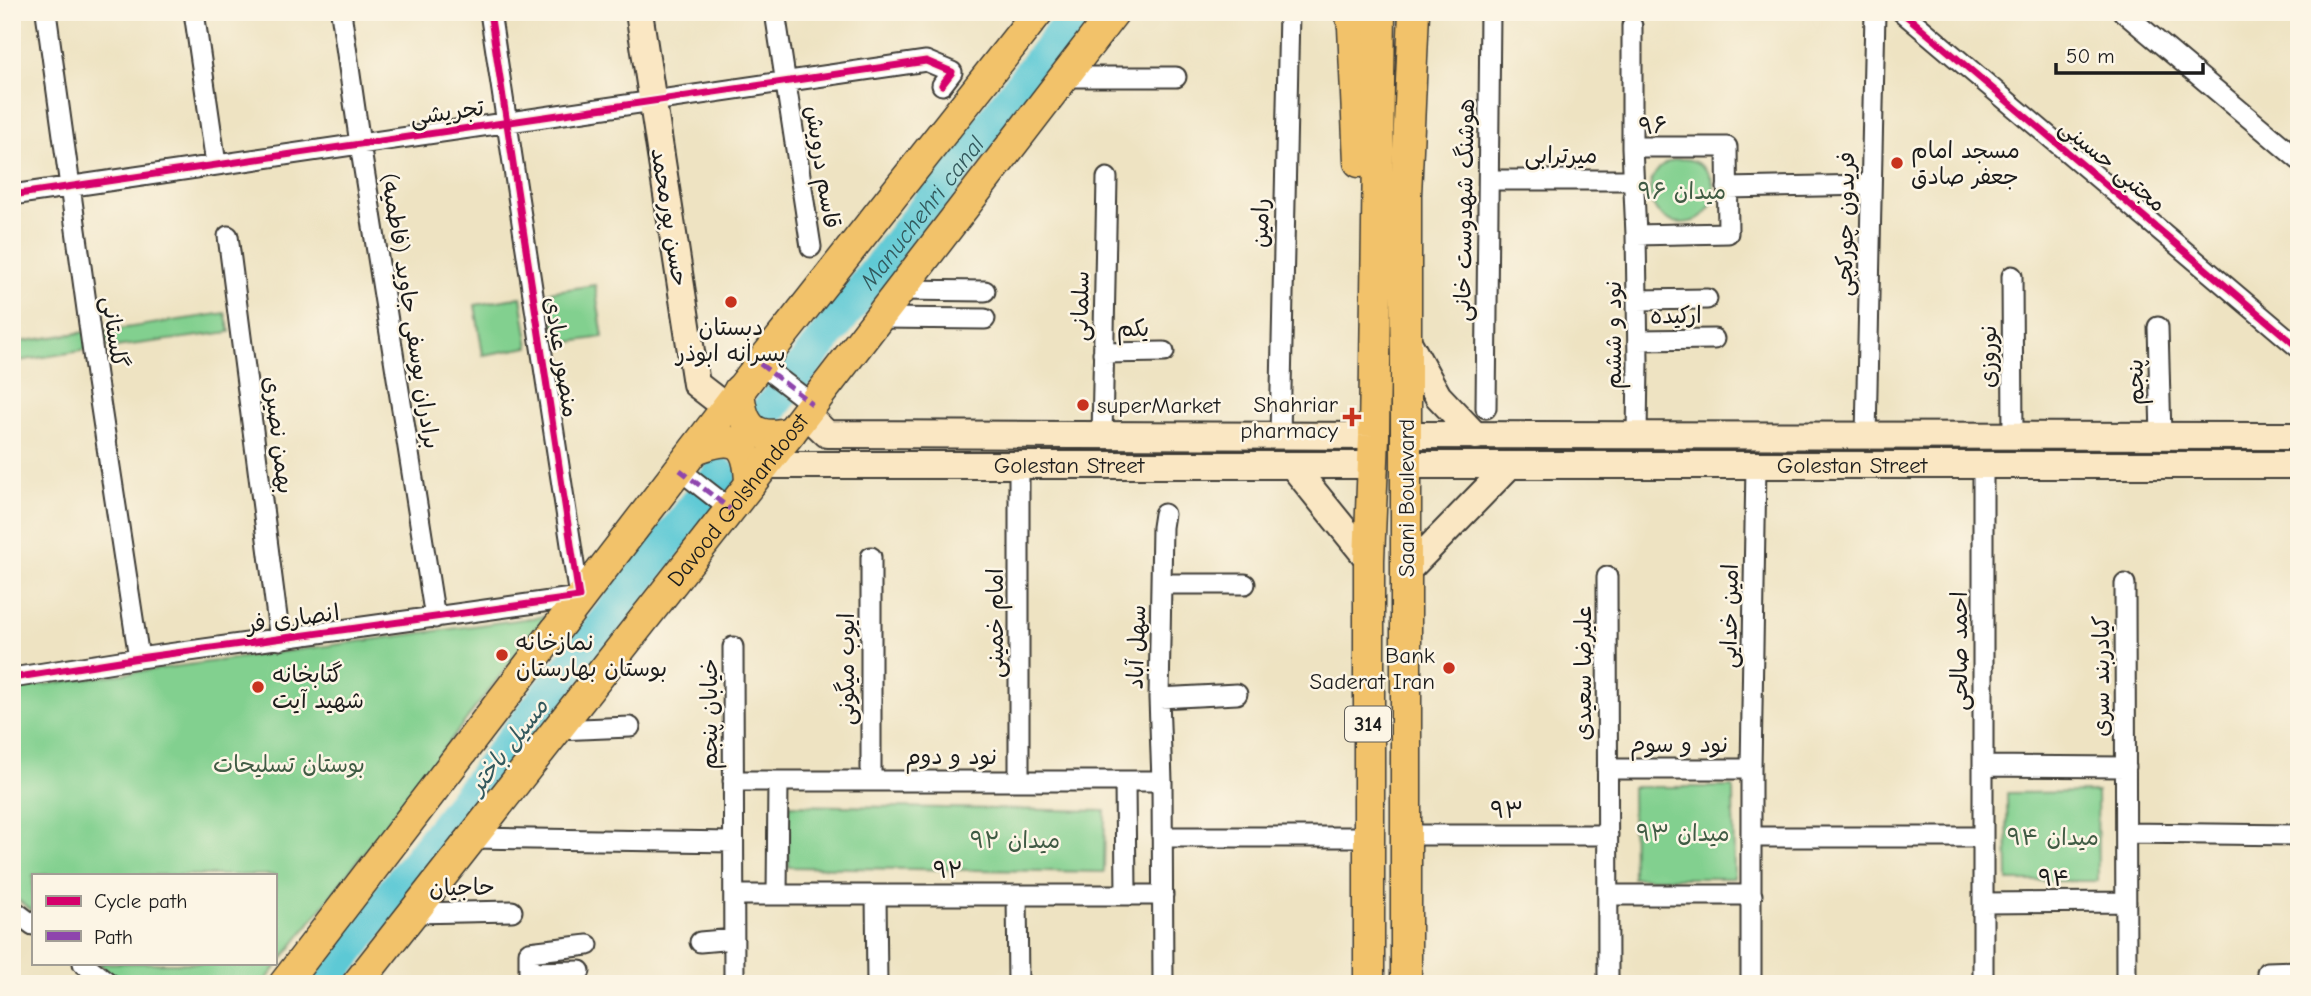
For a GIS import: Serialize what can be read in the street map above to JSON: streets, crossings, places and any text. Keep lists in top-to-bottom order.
{
  "streets": {
    "main road": [
      "حسن پورمحمد",
      "Golestan Street",
      "Saani Boulevard",
      "Davood Golshandoost",
      "314"
    ],
    "street": [
      "تجریشی",
      "۹۶",
      "میرترابی",
      "مجتبی حسینی",
      "قاسم درویش",
      "هوشنگ شهدوست خانی",
      "رامین",
      "فریدون چورکچی",
      "سلمانی",
      "برادران یوسفی جاوید (فاطمیه)",
      "ارکیده",
      "یکم",
      "گلستانی",
      "نود و ششم",
      "نوروزی",
      "منصور عبادی",
      "پنجم",
      "بهمن نصیری",
      "امین خدایی",
      "انصاری فر",
      "امام خمینی",
      "سهل آباد",
      "احمد صالحی",
      "ایوب میگونی",
      "علیرضا سعیدی",
      "کیادربند سری",
      "خیابان پنجم",
      "نود و سوم",
      "نود و دوم",
      "۹۳",
      "۹۲",
      "۹۴",
      "حاجیان"
    ]
  },
  "crossings": [
    ["تجریشی", "قاسم درویش"],
    ["تجریشی", "حسن پورمحمد"],
    ["تجریشی", "برادران یوسفی جاوید (فاطمیه)"],
    ["تجریشی", "گلستانی"],
    ["تجریشی", "منصور عبادی"],
    ["۹۶", "میرترابی"],
    ["۹۶", "نود و ششم"],
    ["میرترابی", "هوشنگ شهدوست خانی"],
    ["رامین", "Golestan Street"],
    ["فریدون چورکچی", "Golestan Street"],
    ["سلمانی", "یکم"],
    ["سلمانی", "Golestan Street"],
    ["برادران یوسفی جاوید (فاطمیه)", "انصاری فر"],
    ["ارکیده", "نود و ششم"],
    ["گلستانی", "انصاری فر"],
    ["نود و ششم", "Golestan Street"],
    ["نوروزی", "Golestan Street"],
    ["منصور عبادی", "انصاری فر"],
    ["پنجم", "Golestan Street"],
    ["بهمن نصیری", "انصاری فر"],
    ["Golestan Street", "Saani Boulevard"],
    ["Golestan Street", "Davood Golshandoost"],
    ["Golestan Street", "امین خدایی"],
    ["Golestan Street", "امام خمینی"],
    ["Golestan Street", "احمد صالحی"],
    ["Saani Boulevard", "۹۳"],
    ["Davood Golshandoost", "حاجیان"],
    ["امین خدایی", "نود و سوم"],
    ["امام خمینی", "نود و دوم"],
    ["سهل آباد", "نود و دوم"],
    ["سهل آباد", "۹۲"],
    ["احمد صالحی", "۹۴"],
    ["ایوب میگونی", "نود و دوم"],
    ["علیرضا سعیدی", "نود و سوم"],
    ["کیادربند سری", "۹۴"],
    ["خیابان پنجم", "نود و دوم"],
    ["نود و سوم", "۹۳"]
  ],
  "water": ["Manuchehri canal", "مسیل باختر"],
  "parks": [
    "میدان ۹۶",
    "بوستان تسلیحات",
    "میدان ۹۳",
    "میدان ۹۴",
    "میدان ۹۲"
  ],
  "places": {
    "other": [
      "مسجد امام جعفر صادق",
      "دبستان پسرانه ابوذر",
      "superMarket",
      "نمازخانه بوستان بهارستان",
      "Bank Saderat Iran",
      "گتابخانه شهید آیت"
    ],
    "health": ["Shahriar pharmacy"]
  },
  "legend": ["Cycle path", "Path"],
  "scale_bar": "50 m"
}
